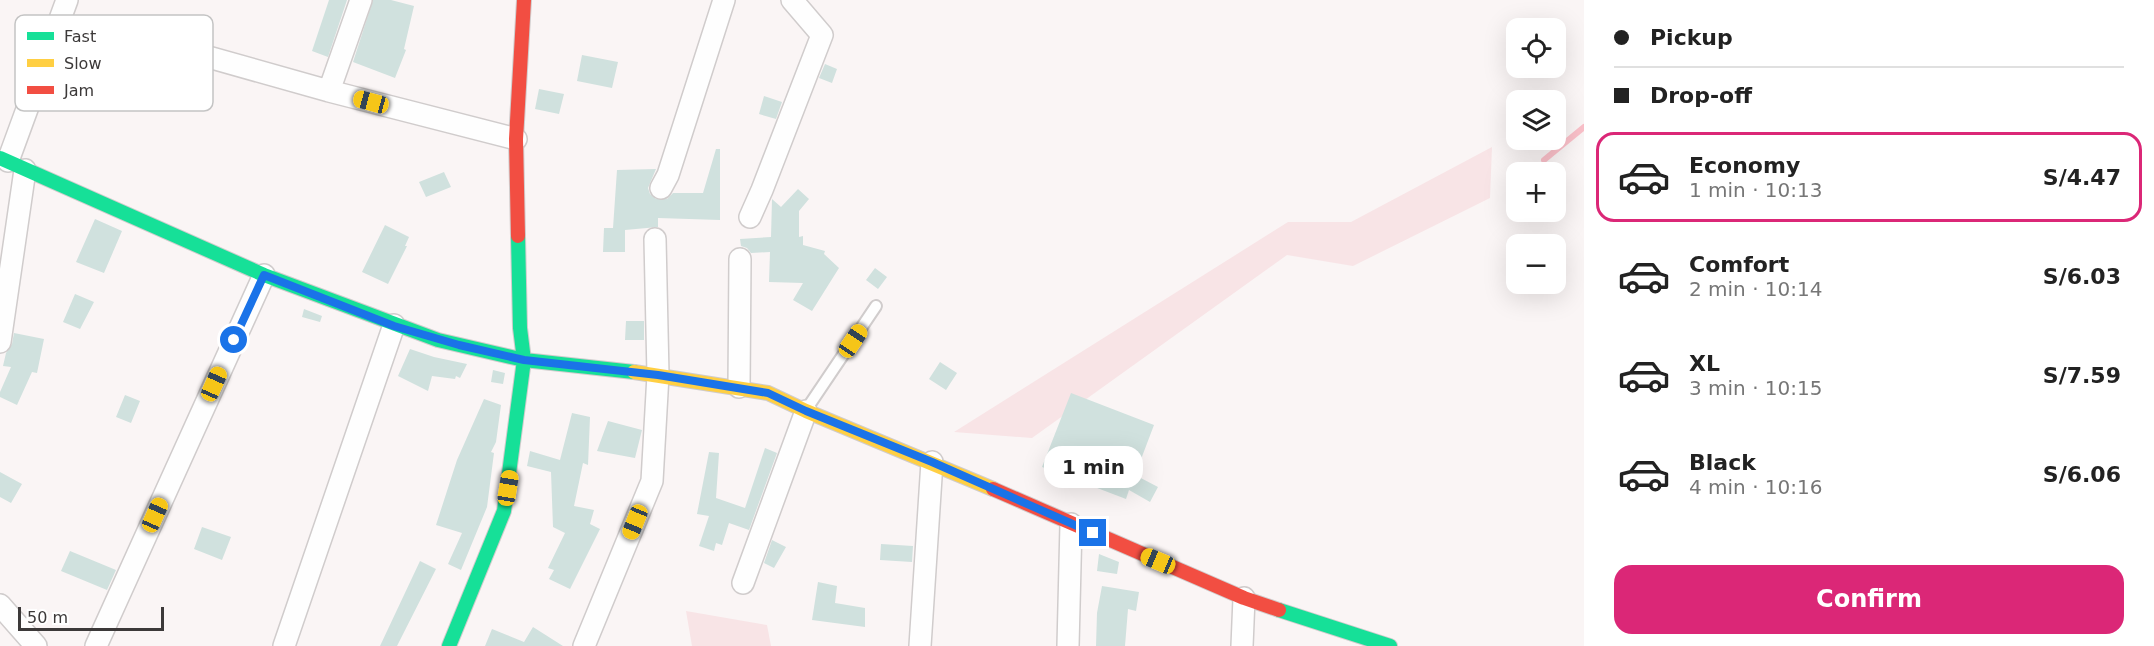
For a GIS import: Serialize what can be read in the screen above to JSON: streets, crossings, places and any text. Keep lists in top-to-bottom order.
{
  "legend": ["Fast", "Slow", "Jam"],
  "scale_bar": "50 m",
  "page": {
    "banner": ["Pickup", "Drop-off"],
    "map_buttons": ["+", "−"],
    "list": [
      {
        "name": "Economy",
        "note": "1 min · 10:13",
        "value": "S/4.47"
      },
      {
        "name": "Comfort",
        "note": "2 min · 10:14",
        "value": "S/6.03"
      },
      {
        "name": "XL",
        "note": "3 min · 10:15",
        "value": "S/7.59"
      },
      {
        "name": "Black",
        "note": "4 min · 10:16",
        "value": "S/6.06"
      }
    ],
    "bubble": "1 min",
    "buttons": "Confirm",
    "scale": "50 m"
  }
}
